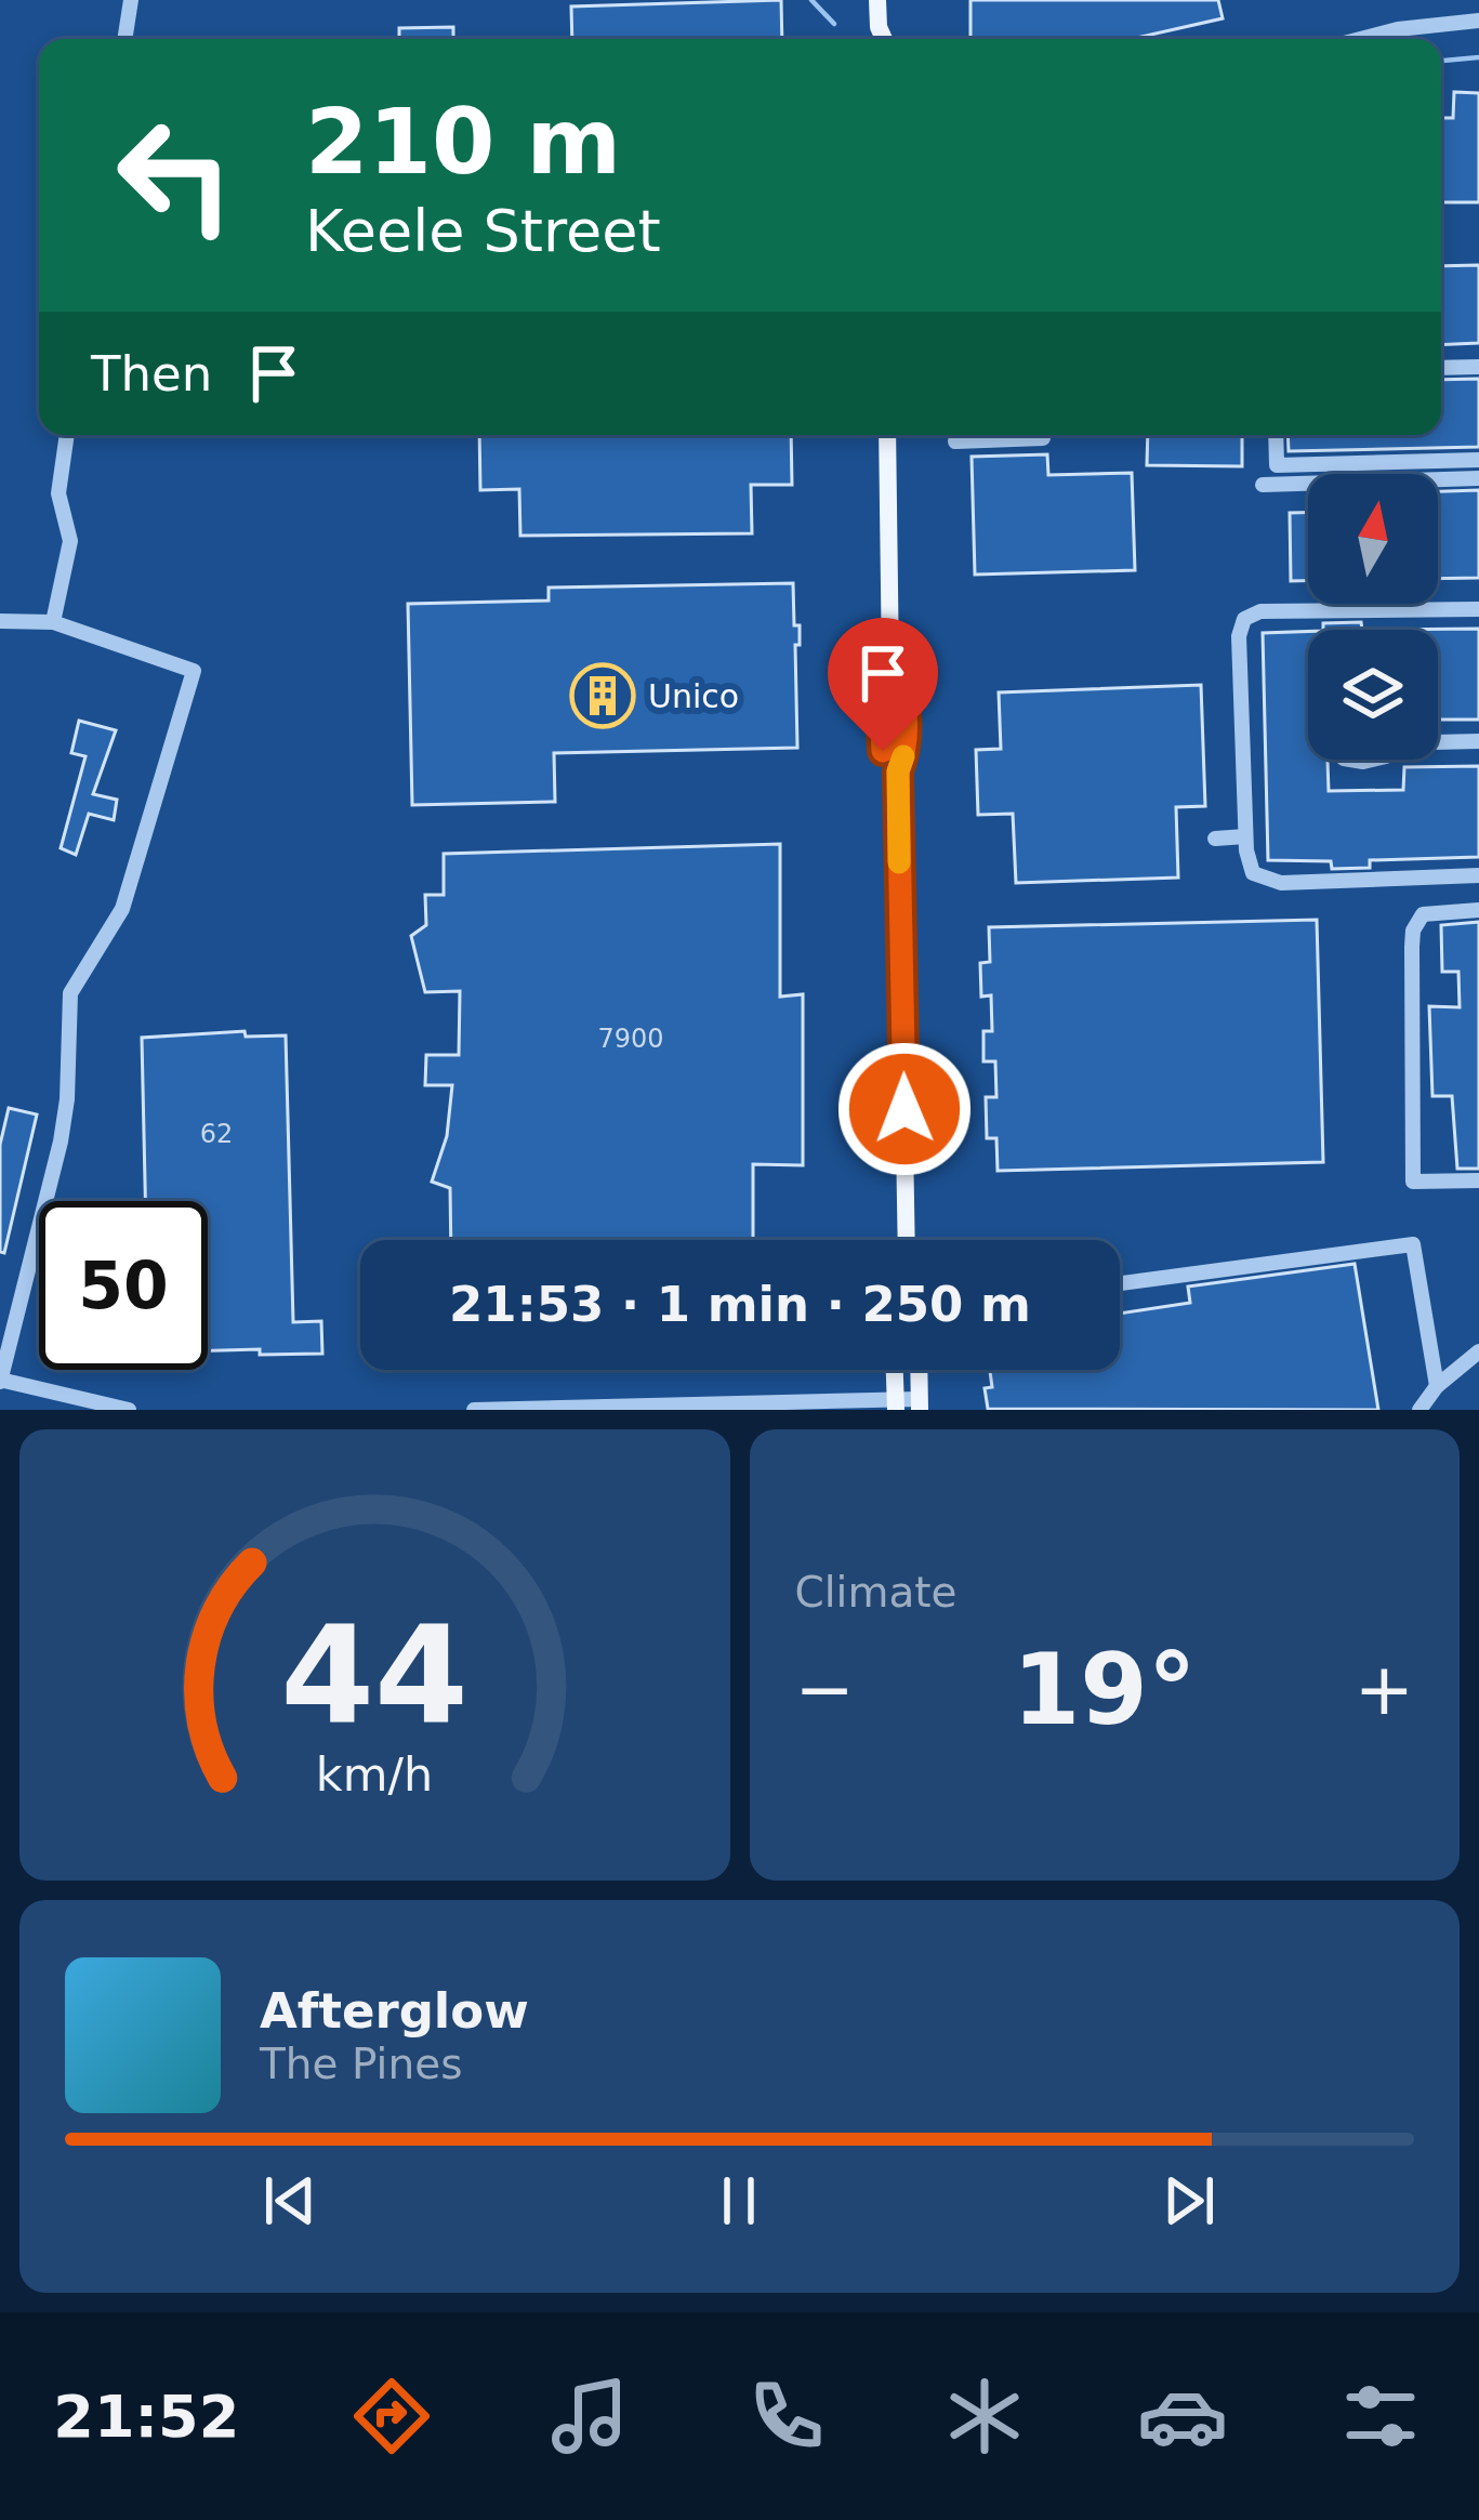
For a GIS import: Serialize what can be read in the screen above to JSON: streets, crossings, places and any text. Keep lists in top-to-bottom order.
{
  "places": {
    "building": ["Unico"]
  },
  "house_numbers": ["7900", "62"],
  "north": "top",
  "page": {
    "turn": ["210 m", "Keele Street"],
    "then": "Then",
    "limit": "50",
    "trip": "21:53 · 1 min · 250 m",
    "tile": "Climate",
    "heat": ["−", "19°", "+"],
    "song": ["Afterglow", "The Pines"],
    "tabs": "21:52",
    "gauge": ["44", "km/h"]
  }
}
